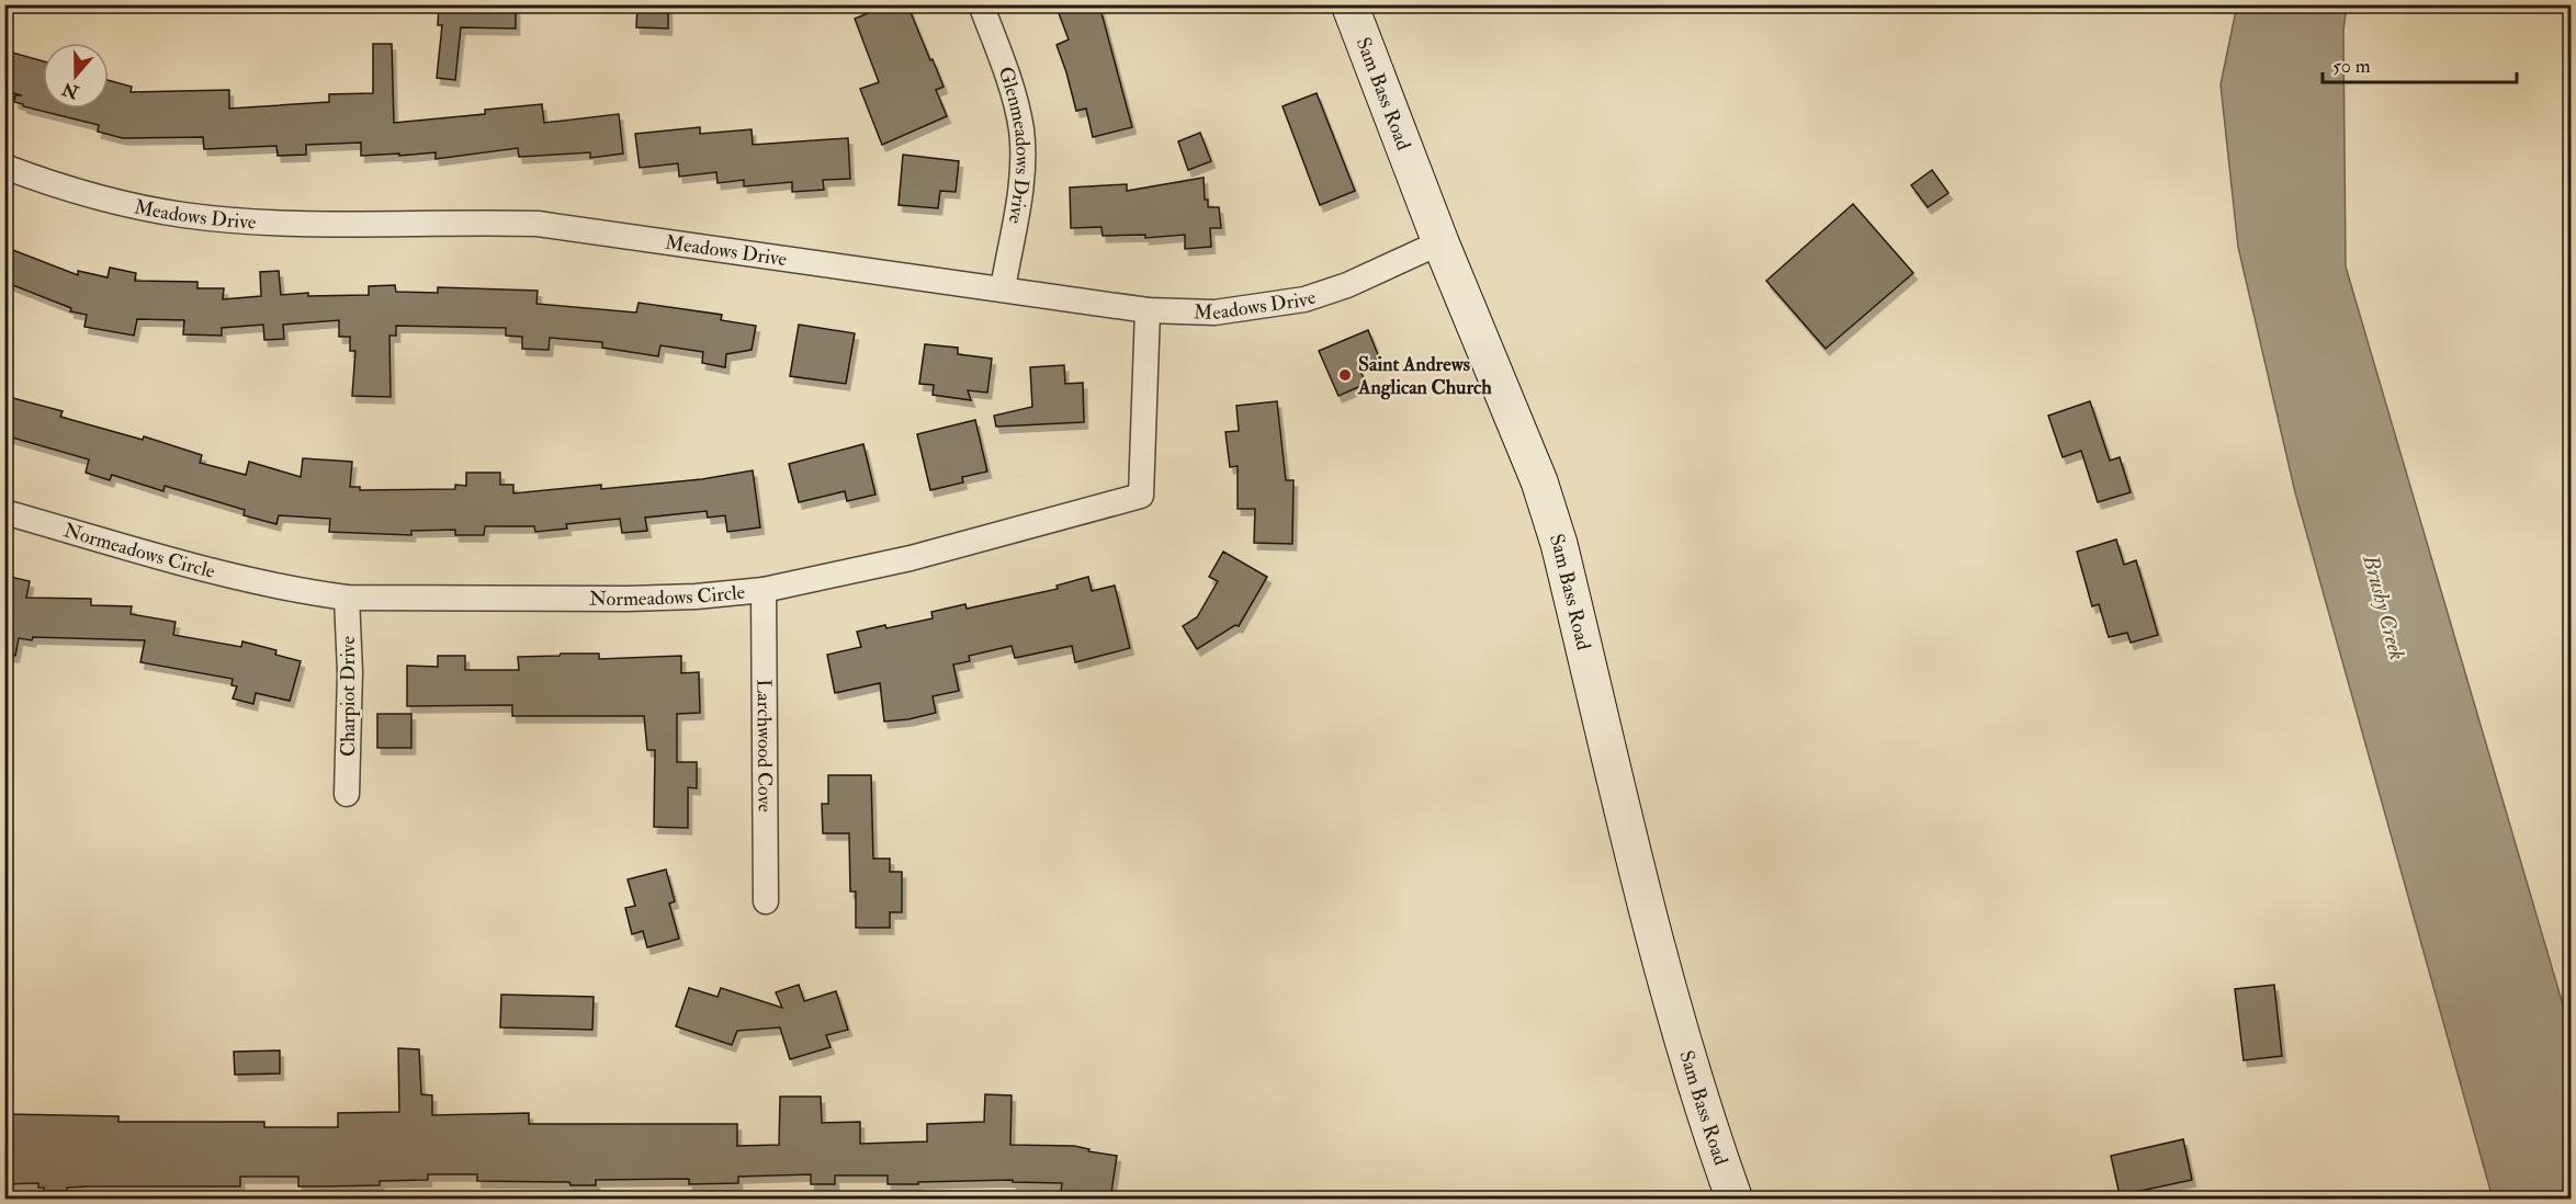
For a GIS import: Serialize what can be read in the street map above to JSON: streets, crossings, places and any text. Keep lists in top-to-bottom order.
{
  "streets": {
    "main road": ["Sam Bass Road"],
    "street": [
      "Glenmeadows Drive",
      "Meadows Drive",
      "Normeadows Circle",
      "Charpiot Drive",
      "Larchwood Cove"
    ]
  },
  "crossings": [
    ["Sam Bass Road", "Meadows Drive"],
    ["Glenmeadows Drive", "Meadows Drive"],
    ["Meadows Drive", "Normeadows Circle"],
    ["Normeadows Circle", "Charpiot Drive"],
    ["Normeadows Circle", "Larchwood Cove"]
  ],
  "water": ["Brushy Creek"],
  "places": ["Saint Andrews Anglican Church"],
  "scale_bar": "50 m",
  "north": "bottom"
}
